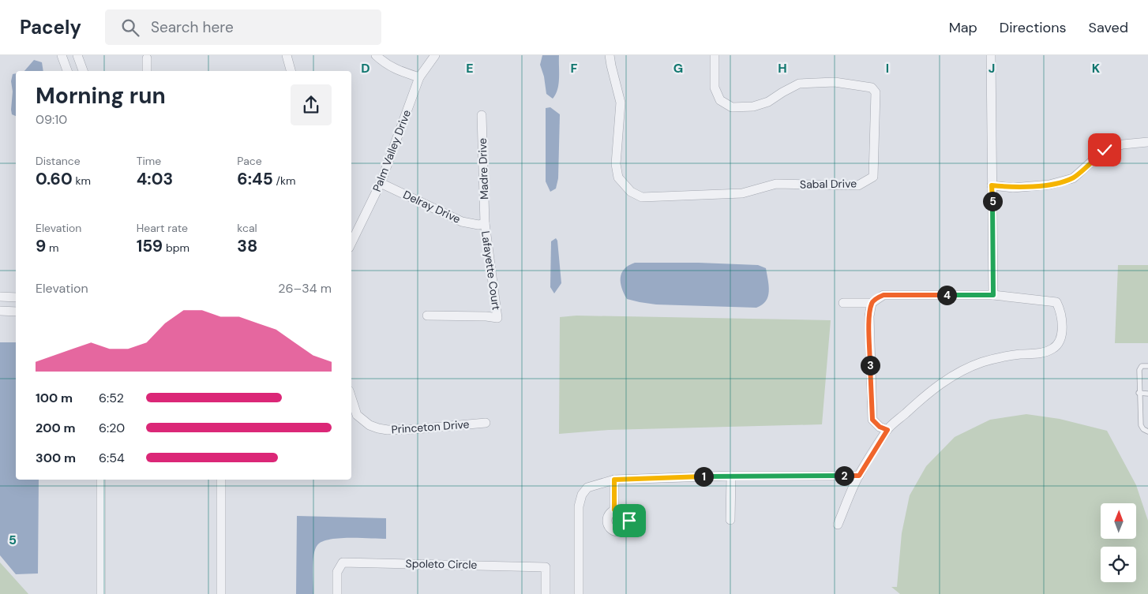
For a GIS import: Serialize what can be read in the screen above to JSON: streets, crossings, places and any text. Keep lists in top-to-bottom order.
{
  "streets": {
    "street": [
      "Palm Valley Drive",
      "Madre Drive",
      "Sabal Drive",
      "Delray Drive",
      "Lafayette Court",
      "Princeton Drive",
      "Spoleto Circle"
    ]
  },
  "crossings": [
    ["Palm Valley Drive", "Delray Drive"],
    ["Madre Drive", "Delray Drive"],
    ["Madre Drive", "Lafayette Court"],
    ["Delray Drive", "Lafayette Court"]
  ],
  "north": "top",
  "page": {
    "header": "Pacely",
    "search": "Search here",
    "nav": ["Map", "Directions", "Saved"],
    "heading": ["Morning run", "09:10"],
    "stats": [
      ["Distance", "0.60 km"],
      ["Time", "4:03"],
      ["Pace", "6:45 /km"],
      ["Elevation", "9 m"],
      ["Heart rate", "159 bpm"],
      ["kcal", "38"]
    ],
    "pins": [
      "5",
      "4",
      "3",
      "2",
      "1"
    ],
    "chart": ["Elevation", "26–34 m"],
    "list": [
      {
        "name": "100 m",
        "note": "6:52"
      },
      {
        "name": "200 m",
        "note": "6:20"
      },
      {
        "name": "300 m",
        "note": "6:54"
      }
    ]
  },
  "grid": {
    "columns": [
      "D",
      "E",
      "F",
      "G",
      "H",
      "I",
      "J",
      "K"
    ],
    "rows": ["5"]
  }
}
